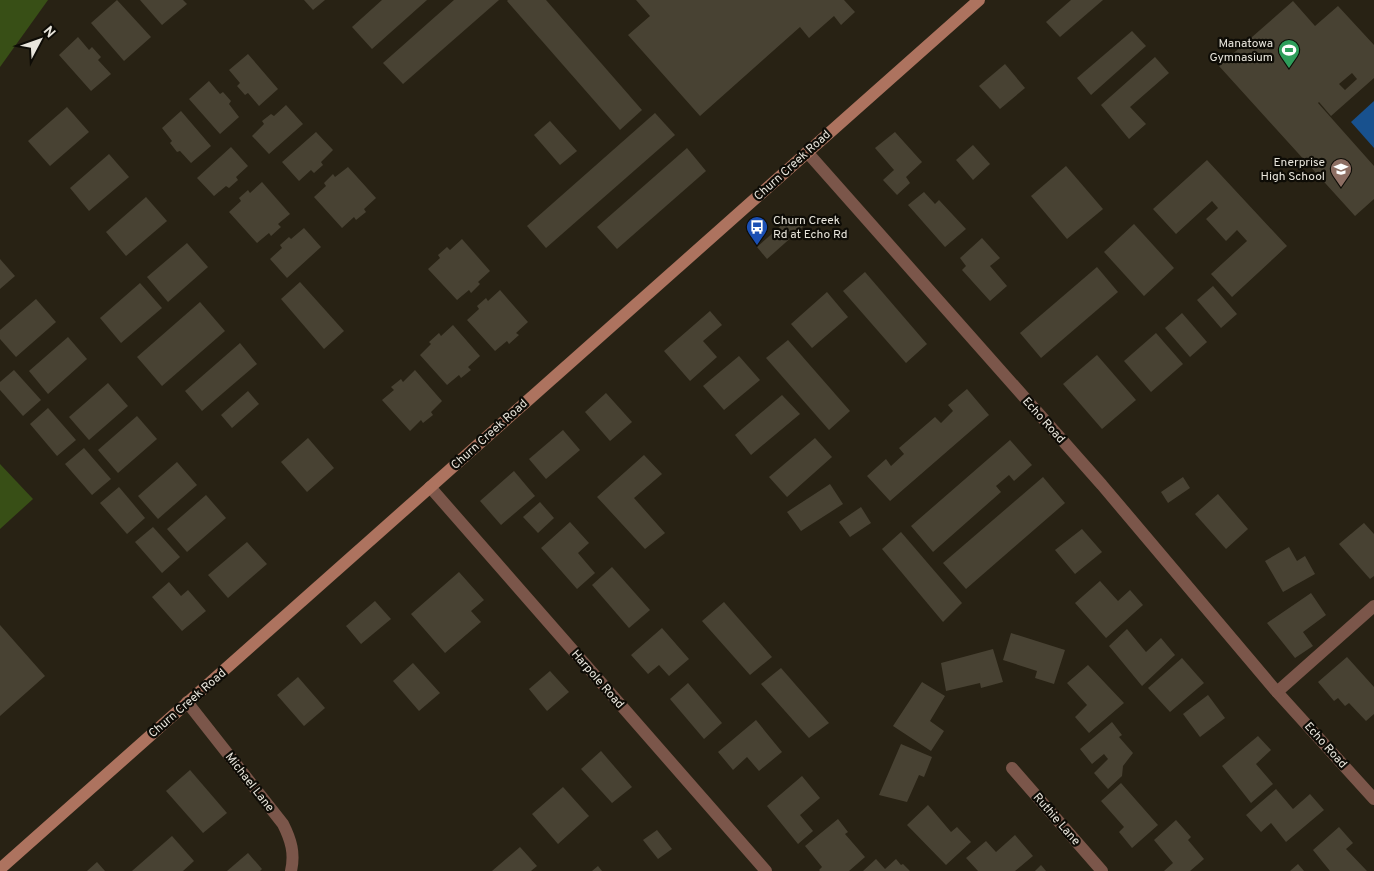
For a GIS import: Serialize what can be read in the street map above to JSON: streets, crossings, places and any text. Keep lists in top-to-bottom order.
{
  "streets": {
    "main road": ["Churn Creek Road"],
    "street": [
      "Echo Road",
      "Harpole Road",
      "Michael Lane",
      "Ruthie Lane"
    ]
  },
  "crossings": [
    ["Churn Creek Road", "Echo Road"],
    ["Churn Creek Road", "Harpole Road"],
    ["Churn Creek Road", "Michael Lane"]
  ],
  "places": {
    "sports": ["Manatowa Gymnasium"],
    "school or university": ["Enerprise High School"],
    "bus stop": ["Churn Creek Rd at Echo Rd"]
  },
  "north": "top right"
}
